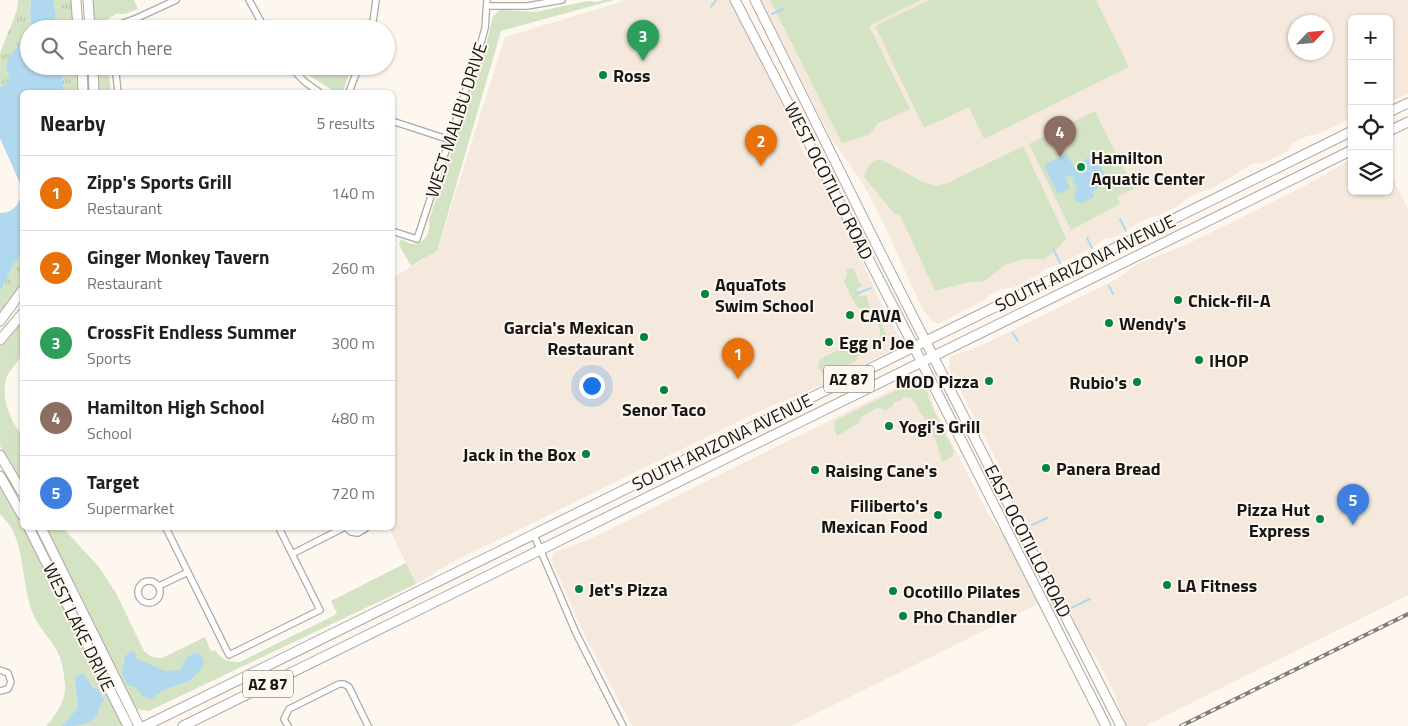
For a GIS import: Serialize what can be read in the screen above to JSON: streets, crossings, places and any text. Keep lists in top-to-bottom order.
{
  "streets": {
    "main road": [
      "WEST OCOTILLO ROAD",
      "SOUTH ARIZONA AVENUE",
      "AZ 87",
      "EAST OCOTILLO ROAD",
      "WEST LAKE DRIVE"
    ],
    "street": ["WEST MALIBU DRIVE"]
  },
  "crossings": [
    ["WEST OCOTILLO ROAD", "SOUTH ARIZONA AVENUE"],
    ["WEST OCOTILLO ROAD", "EAST OCOTILLO ROAD"],
    ["SOUTH ARIZONA AVENUE", "EAST OCOTILLO ROAD"]
  ],
  "places": [
    "Ross",
    "Hamilton Aquatic Center",
    "AquaTots Swim School",
    "Chick-fil-A",
    "CAVA",
    "Wendy's",
    "Garcia's Mexican Restaurant",
    "Egg n' Joe",
    "IHOP",
    "MOD Pizza",
    "Rubio's",
    "Senor Taco",
    "Yogi's Grill",
    "Jack in the Box",
    "Panera Bread",
    "Raising Cane's",
    "Filiberto's Mexican Food",
    "Pizza Hut Express",
    "LA Fitness",
    "Jet's Pizza",
    "Ocotillo Pilates",
    "Pho Chandler"
  ],
  "north": "top right",
  "page": {
    "map_buttons": ["+", "−"],
    "pins": [
      "3",
      "4",
      "2",
      "1",
      "5"
    ],
    "search": "Search here",
    "heading": ["Nearby", "5 results"],
    "list": [
      {
        "mark": "1",
        "name": "Zipp's Sports Grill",
        "note": "Restaurant",
        "value": "140 m"
      },
      {
        "mark": "2",
        "name": "Ginger Monkey Tavern",
        "note": "Restaurant",
        "value": "260 m"
      },
      {
        "mark": "3",
        "name": "CrossFit Endless Summer",
        "note": "Sports",
        "value": "300 m"
      },
      {
        "mark": "4",
        "name": "Hamilton High School",
        "note": "School",
        "value": "480 m"
      },
      {
        "mark": "5",
        "name": "Target",
        "note": "Supermarket",
        "value": "720 m"
      }
    ]
  }
}
